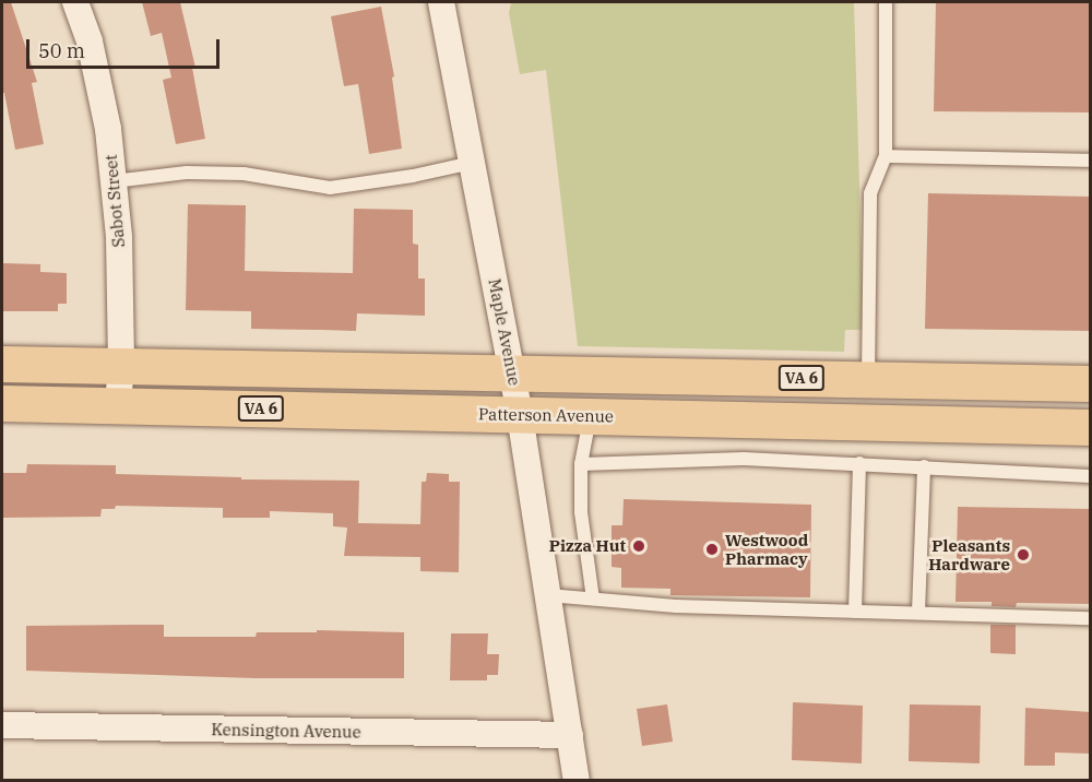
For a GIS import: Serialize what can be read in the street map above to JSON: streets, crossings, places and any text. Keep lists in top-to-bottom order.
{
  "streets": {
    "main road": ["VA 6", "Patterson Avenue"],
    "street": ["Sabot Street", "Maple Avenue", "Kensington Avenue"]
  },
  "crossings": [
    ["Sabot Street", "VA 6"],
    ["Sabot Street", "Patterson Avenue"],
    ["Maple Avenue", "VA 6"],
    ["Maple Avenue", "Patterson Avenue"],
    ["Maple Avenue", "Kensington Avenue"]
  ],
  "places": ["Pizza Hut", "Westwood Pharmacy", "Pleasants Hardware"],
  "scale_bar": "50 m"
}
